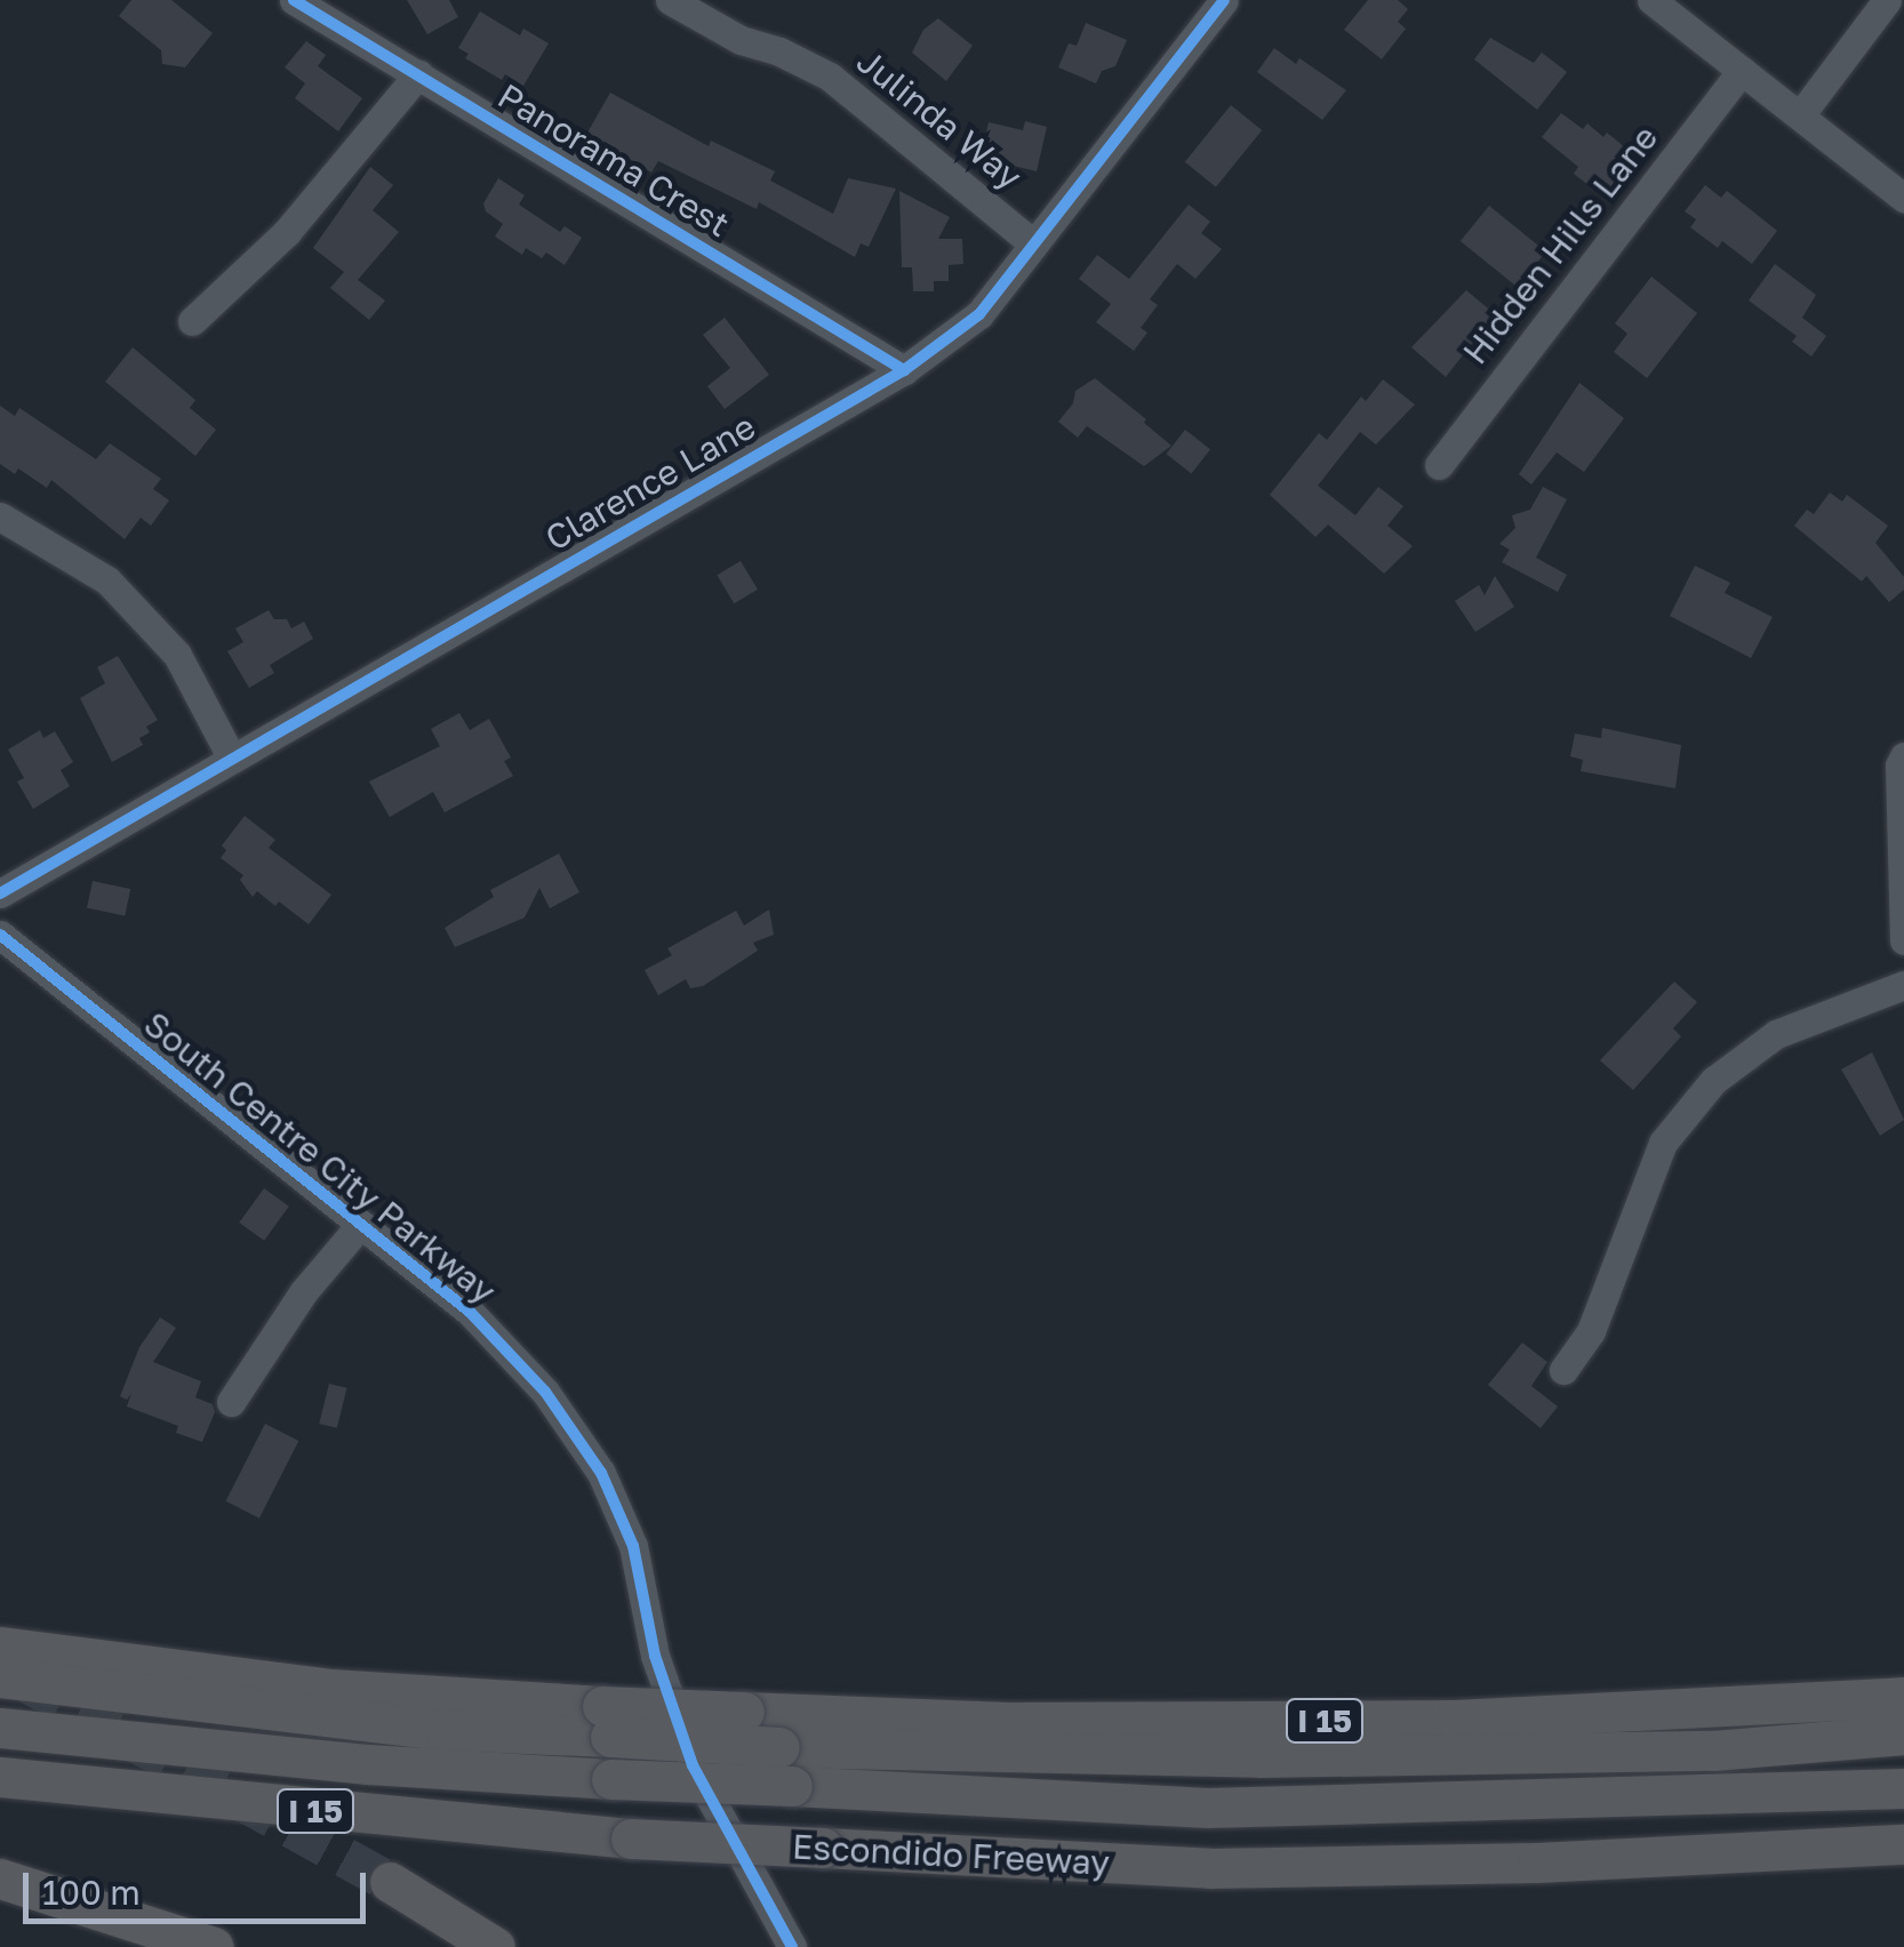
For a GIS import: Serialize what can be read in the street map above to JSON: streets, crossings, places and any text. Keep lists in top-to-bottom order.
{
  "streets": {
    "highway": ["I 15", "Escondido Freeway"],
    "street": [
      "Julinda Way",
      "Panorama Crest",
      "Hidden Hills Lane",
      "Clarence Lane",
      "South Centre City Parkway"
    ]
  },
  "crossings": [
    ["Julinda Way", "Clarence Lane"],
    ["Panorama Crest", "Clarence Lane"]
  ],
  "scale_bar": "100 m"
}
